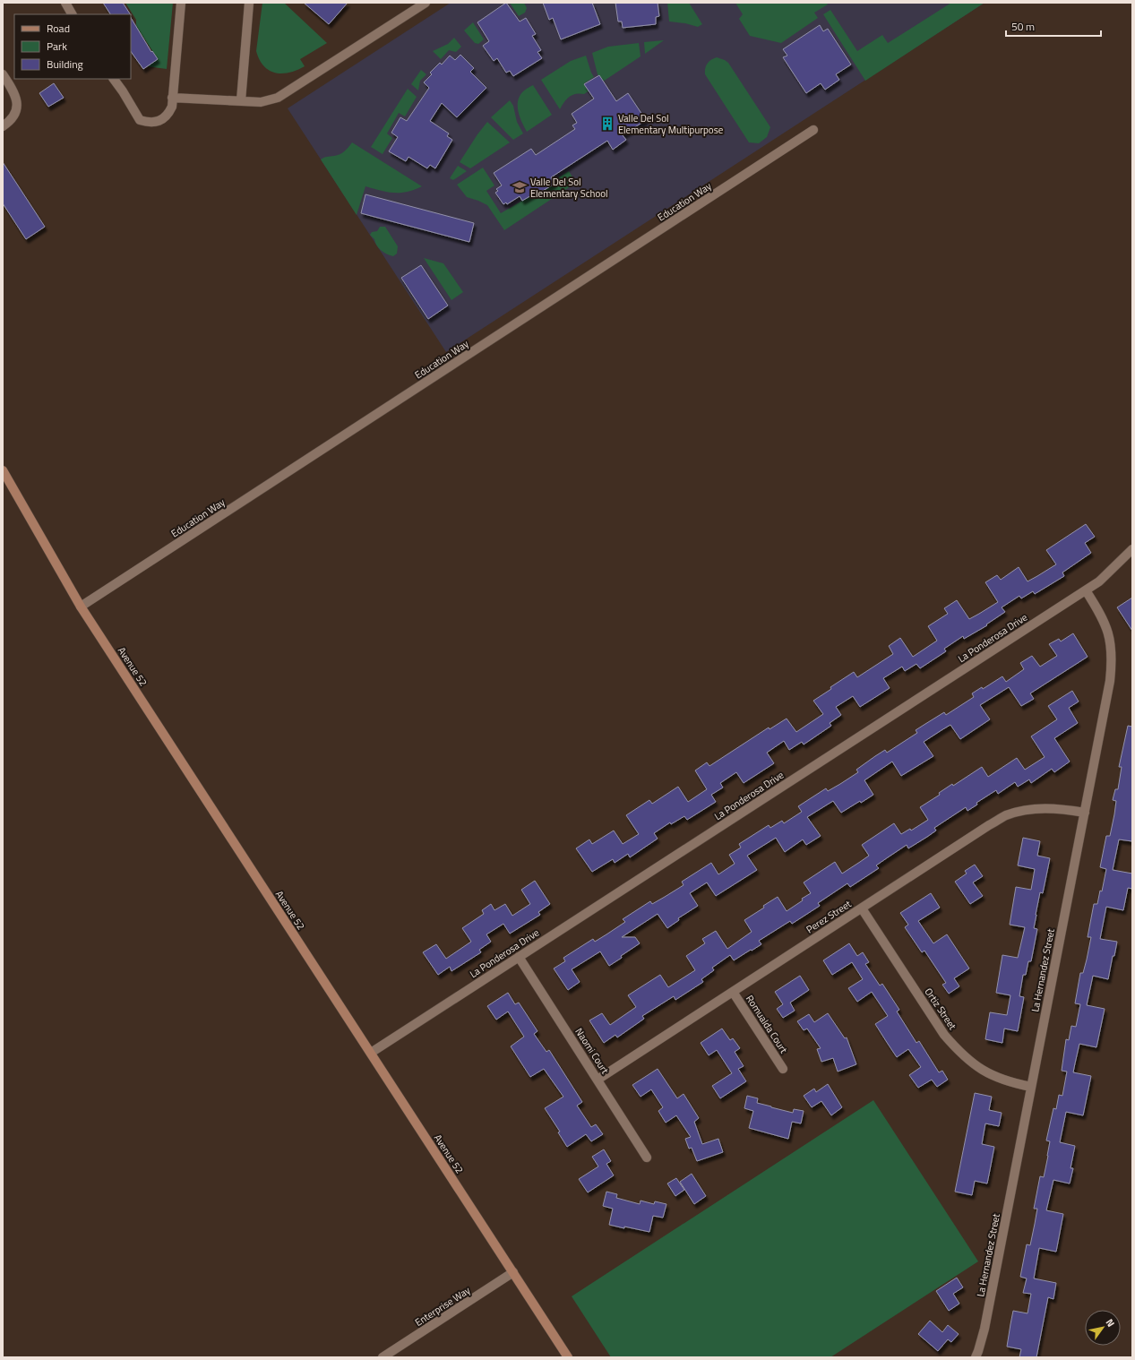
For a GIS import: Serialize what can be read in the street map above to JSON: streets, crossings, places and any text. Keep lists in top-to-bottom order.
{
  "streets": {
    "main road": ["Avenue 52"],
    "street": [
      "Education Way",
      "La Ponderosa Drive",
      "Perez Street",
      "La Hernandez Street",
      "Ortiz Street",
      "Romualda Court",
      "Naomi Court",
      "Enterprise Way"
    ]
  },
  "crossings": [
    ["Education Way", "Avenue 52"],
    ["La Ponderosa Drive", "Avenue 52"],
    ["La Ponderosa Drive", "La Hernandez Street"],
    ["La Ponderosa Drive", "Naomi Court"],
    ["Avenue 52", "Enterprise Way"],
    ["Perez Street", "La Hernandez Street"],
    ["Perez Street", "Ortiz Street"],
    ["Perez Street", "Romualda Court"],
    ["Perez Street", "Naomi Court"],
    ["La Hernandez Street", "Ortiz Street"]
  ],
  "places": {
    "building": ["Valle Del Sol Elementary Multipurpose"],
    "school or university": ["Valle Del Sol Elementary School"]
  },
  "legend": ["Road", "Park", "Building"],
  "scale_bar": "50 m",
  "north": "top right"
}
